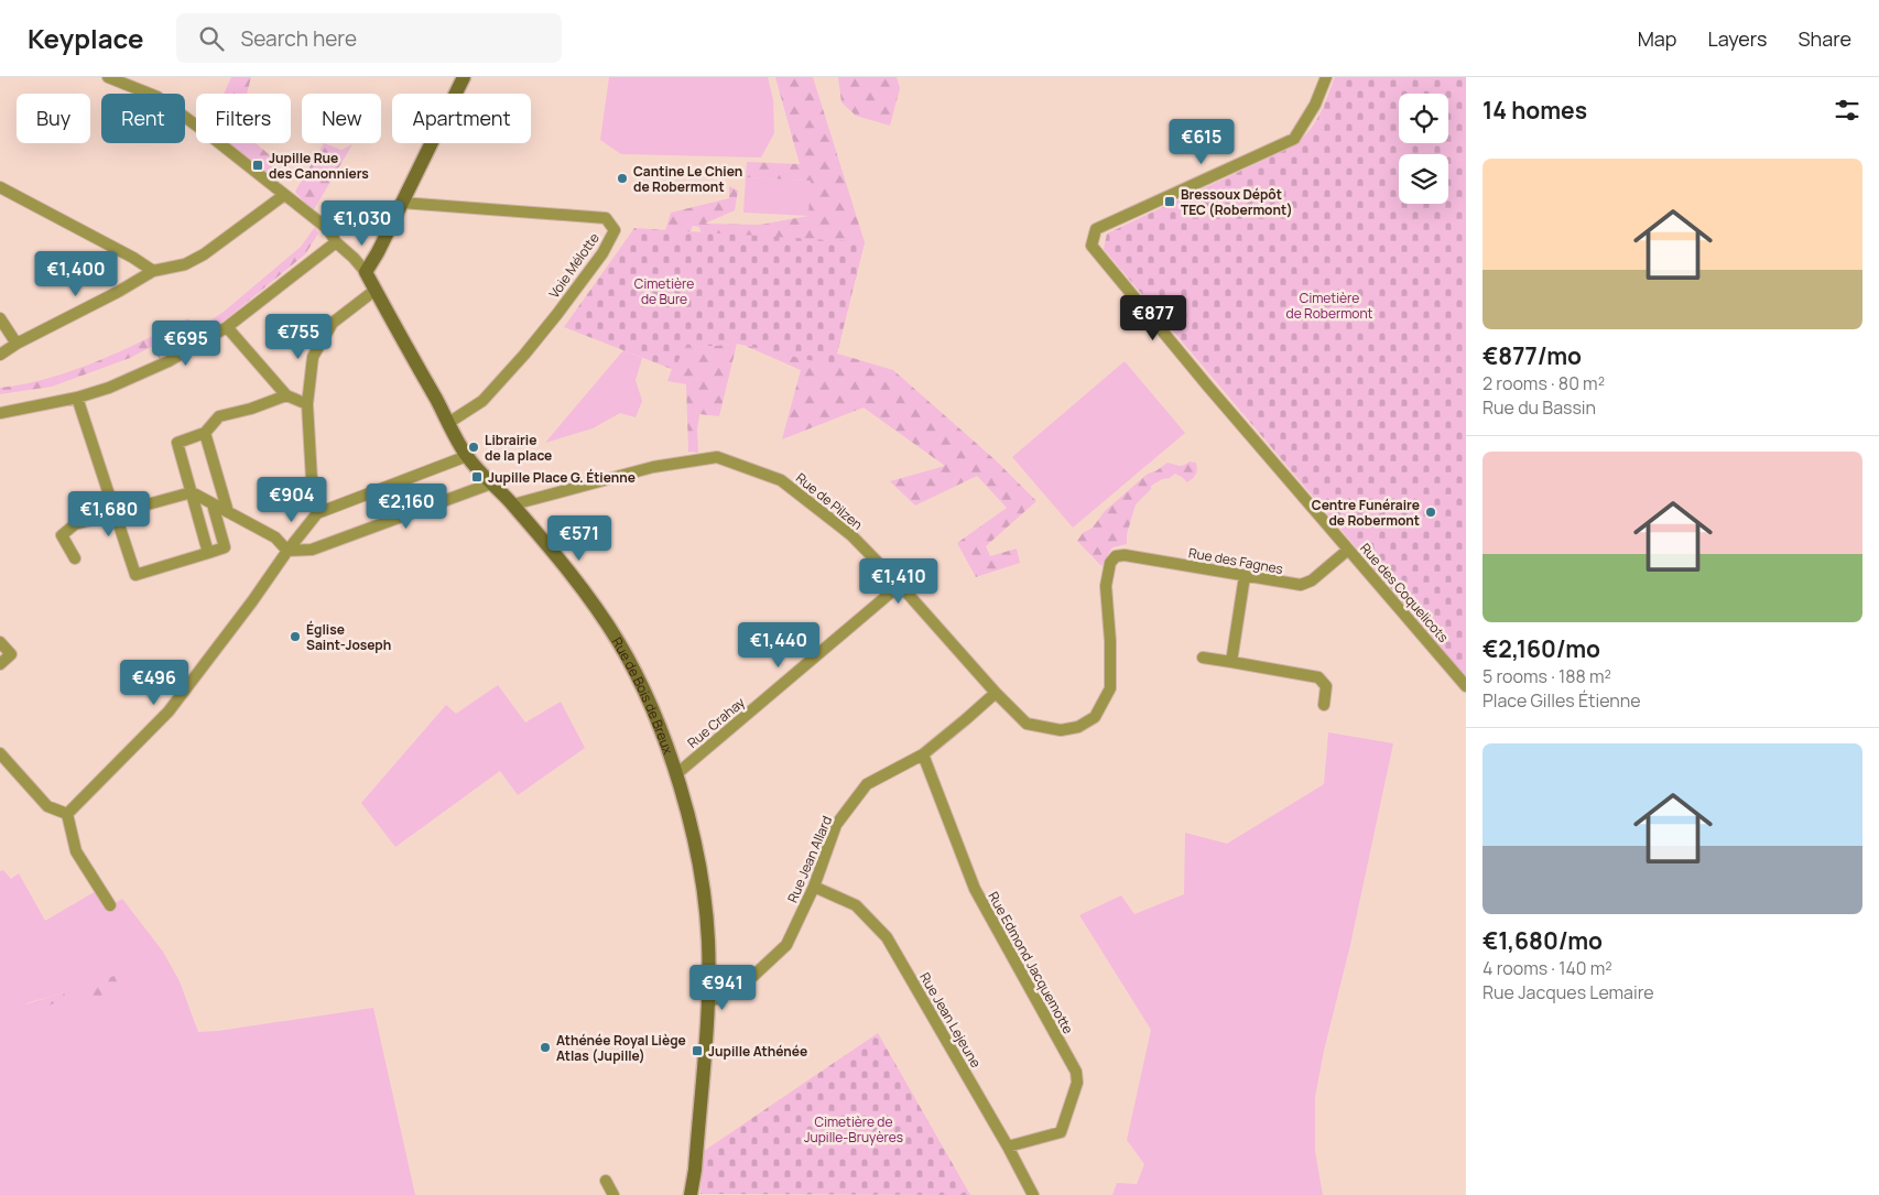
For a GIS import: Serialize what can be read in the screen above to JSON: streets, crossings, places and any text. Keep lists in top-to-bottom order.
{
  "streets": {
    "street": [
      "Voie Mélotte",
      "Rue de Pilzen",
      "Rue des Fagnes",
      "Rue des Coquelicots",
      "Rue de Bois de Breux",
      "Rue Crahay",
      "Rue Jean Allard",
      "Rue Edmond Jacquemotte",
      "Rue Jean Lejeune"
    ]
  },
  "crossings": [
    ["Voie Mélotte", "Rue de Bois de Breux"],
    ["Rue de Pilzen", "Rue des Fagnes"],
    ["Rue de Pilzen", "Rue de Bois de Breux"],
    ["Rue de Pilzen", "Rue Crahay"],
    ["Rue de Pilzen", "Rue Jean Allard"],
    ["Rue des Fagnes", "Rue des Coquelicots"],
    ["Rue de Bois de Breux", "Rue Crahay"],
    ["Rue de Bois de Breux", "Rue Jean Allard"],
    ["Rue Jean Allard", "Rue Edmond Jacquemotte"],
    ["Rue Jean Allard", "Rue Jean Lejeune"],
    ["Rue Edmond Jacquemotte", "Rue Jean Lejeune"]
  ],
  "parks": ["Cimetière de Bure", "Cimetière de Robermont", "Cimetière de Jupille-Bruyères"],
  "places": {
    "transit": [
      "Jupille Rue des Canonniers",
      "Bressoux Dépôt TEC (Robermont)",
      "Jupille Place G. Étienne",
      "Jupille Athénée"
    ],
    "other": [
      "Cantine Le Chien de Robermont",
      "Librairie de la place",
      "Centre Funéraire de Robermont",
      "Église Saint-Joseph",
      "Athénée Royal Liège Atlas (Jupille)"
    ]
  },
  "page": {
    "header": "Keyplace",
    "search": "Search here",
    "nav": ["Map", "Layers", "Share"],
    "heading": "14 homes",
    "chip": [
      "Buy",
      "Rent",
      "Filters",
      "New",
      "Apartment"
    ],
    "price": [
      "€615",
      "€1,030",
      "€1,400",
      "€877",
      "€755",
      "€695",
      "€904",
      "€2,160",
      "€1,680",
      "€571",
      "€1,410",
      "€1,440",
      "€496",
      "€941"
    ],
    "list": [
      {
        "name": "€877/mo",
        "note": "2 rooms · 80 m² · Rue du Bassin"
      },
      {
        "name": "€2,160/mo",
        "note": "5 rooms · 188 m² · Place Gilles Étienne"
      },
      {
        "name": "€1,680/mo",
        "note": "4 rooms · 140 m² · Rue Jacques Lemaire"
      }
    ]
  }
}
